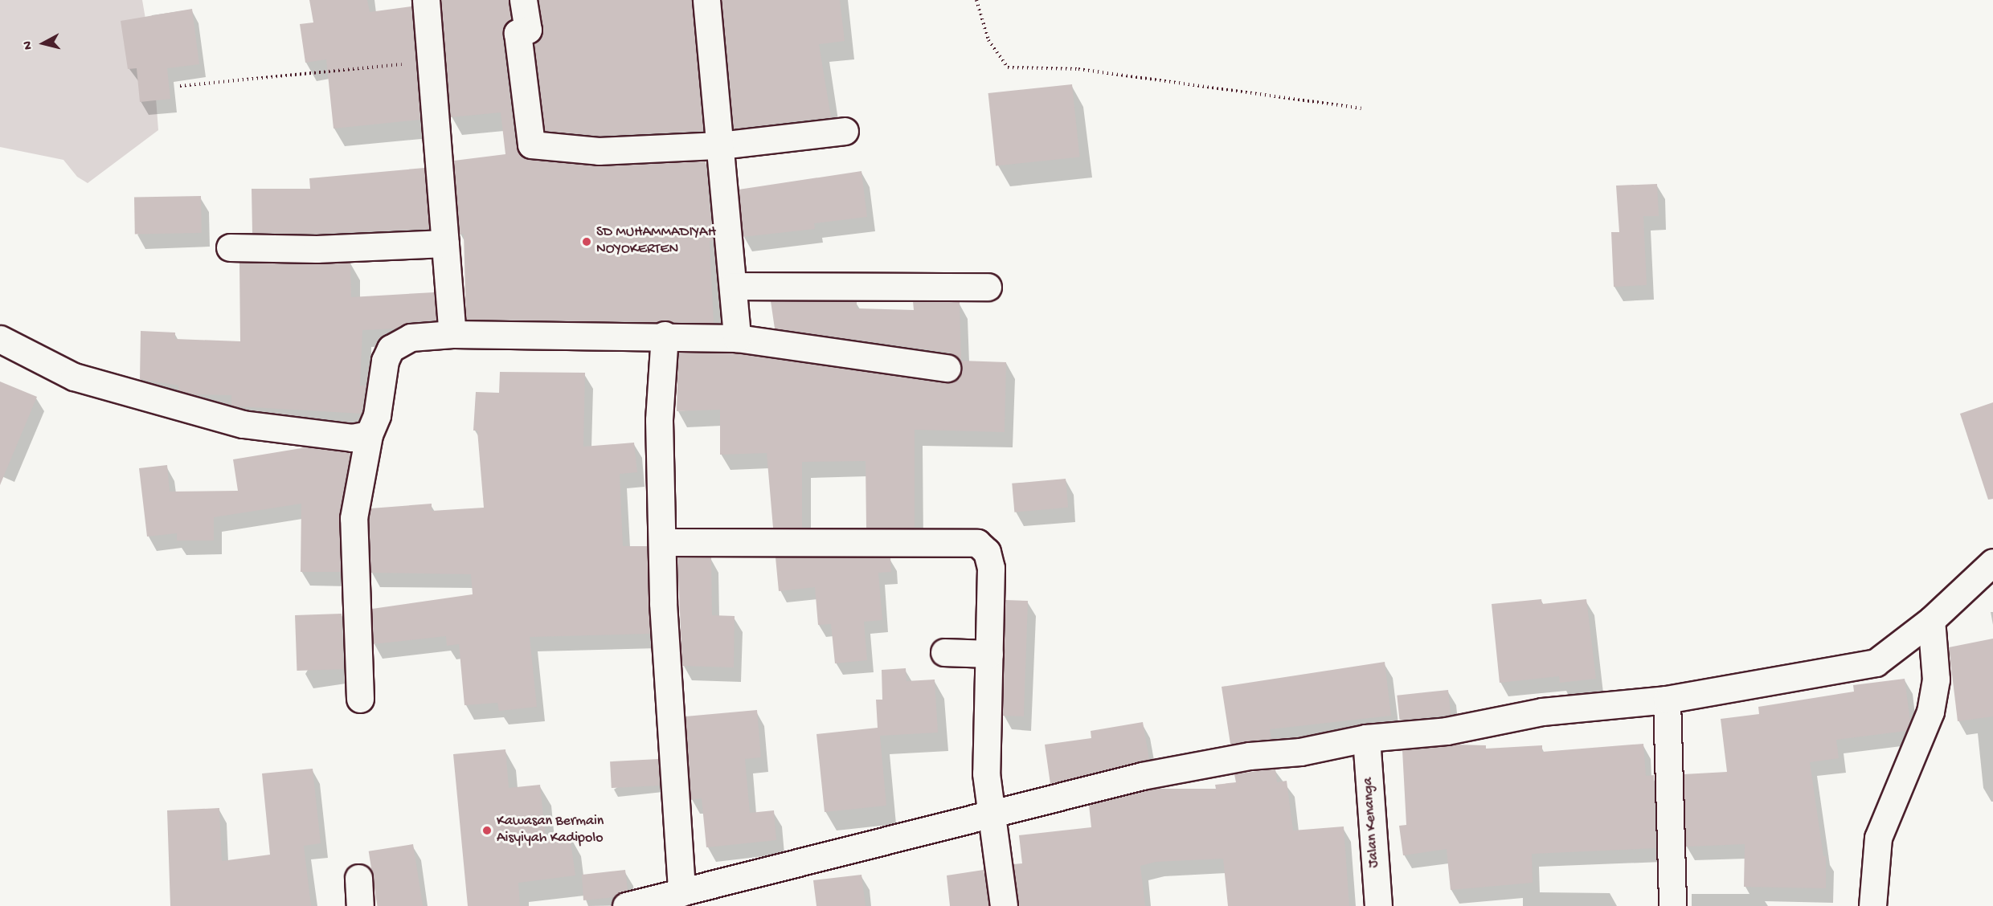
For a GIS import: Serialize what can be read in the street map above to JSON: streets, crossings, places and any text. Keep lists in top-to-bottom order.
{
  "streets": {
    "street": ["Jalan Kenanga"]
  },
  "places": ["SD MUHAMMADIYAH NOYOKERTEN", "Kawasan Bermain Aisyiyah Kadipolo"],
  "north": "left"
}
